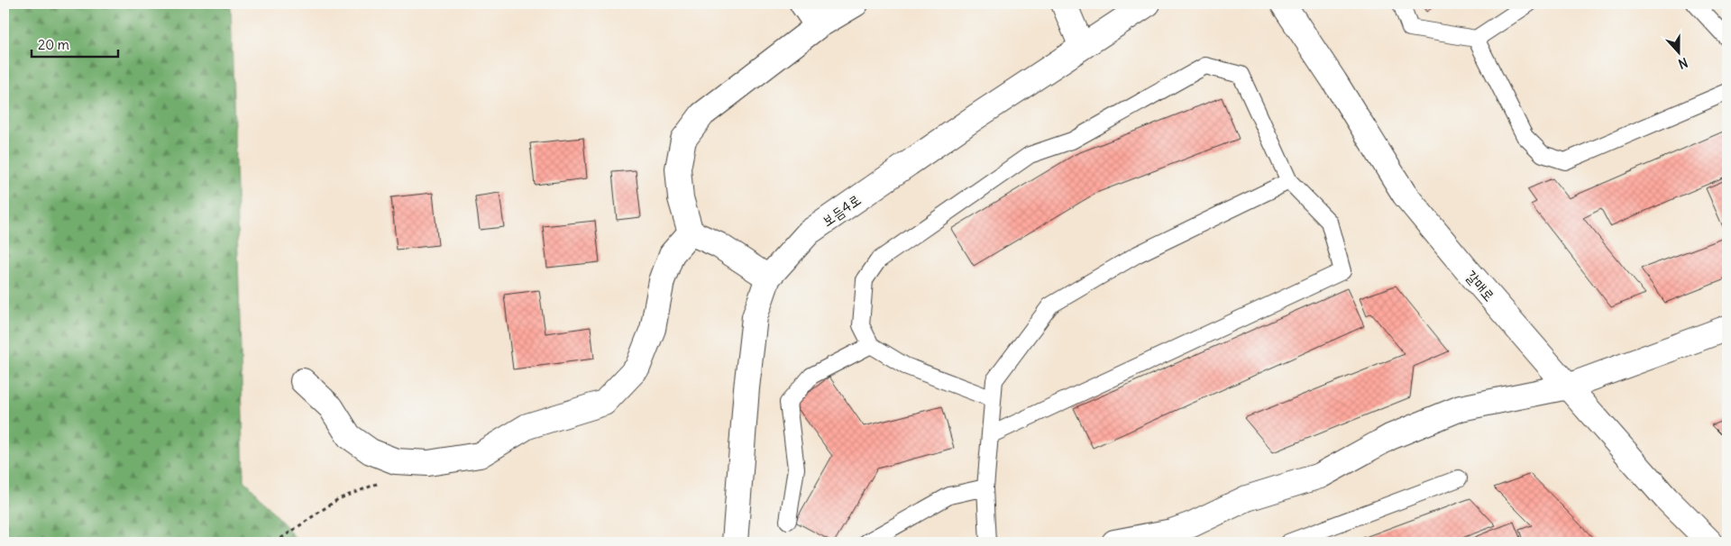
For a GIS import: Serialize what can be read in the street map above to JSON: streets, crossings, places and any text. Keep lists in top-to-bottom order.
{
  "streets": {
    "street": ["보듬4로", "갈매로"]
  },
  "scale_bar": "20 m",
  "north": "bottom"
}
